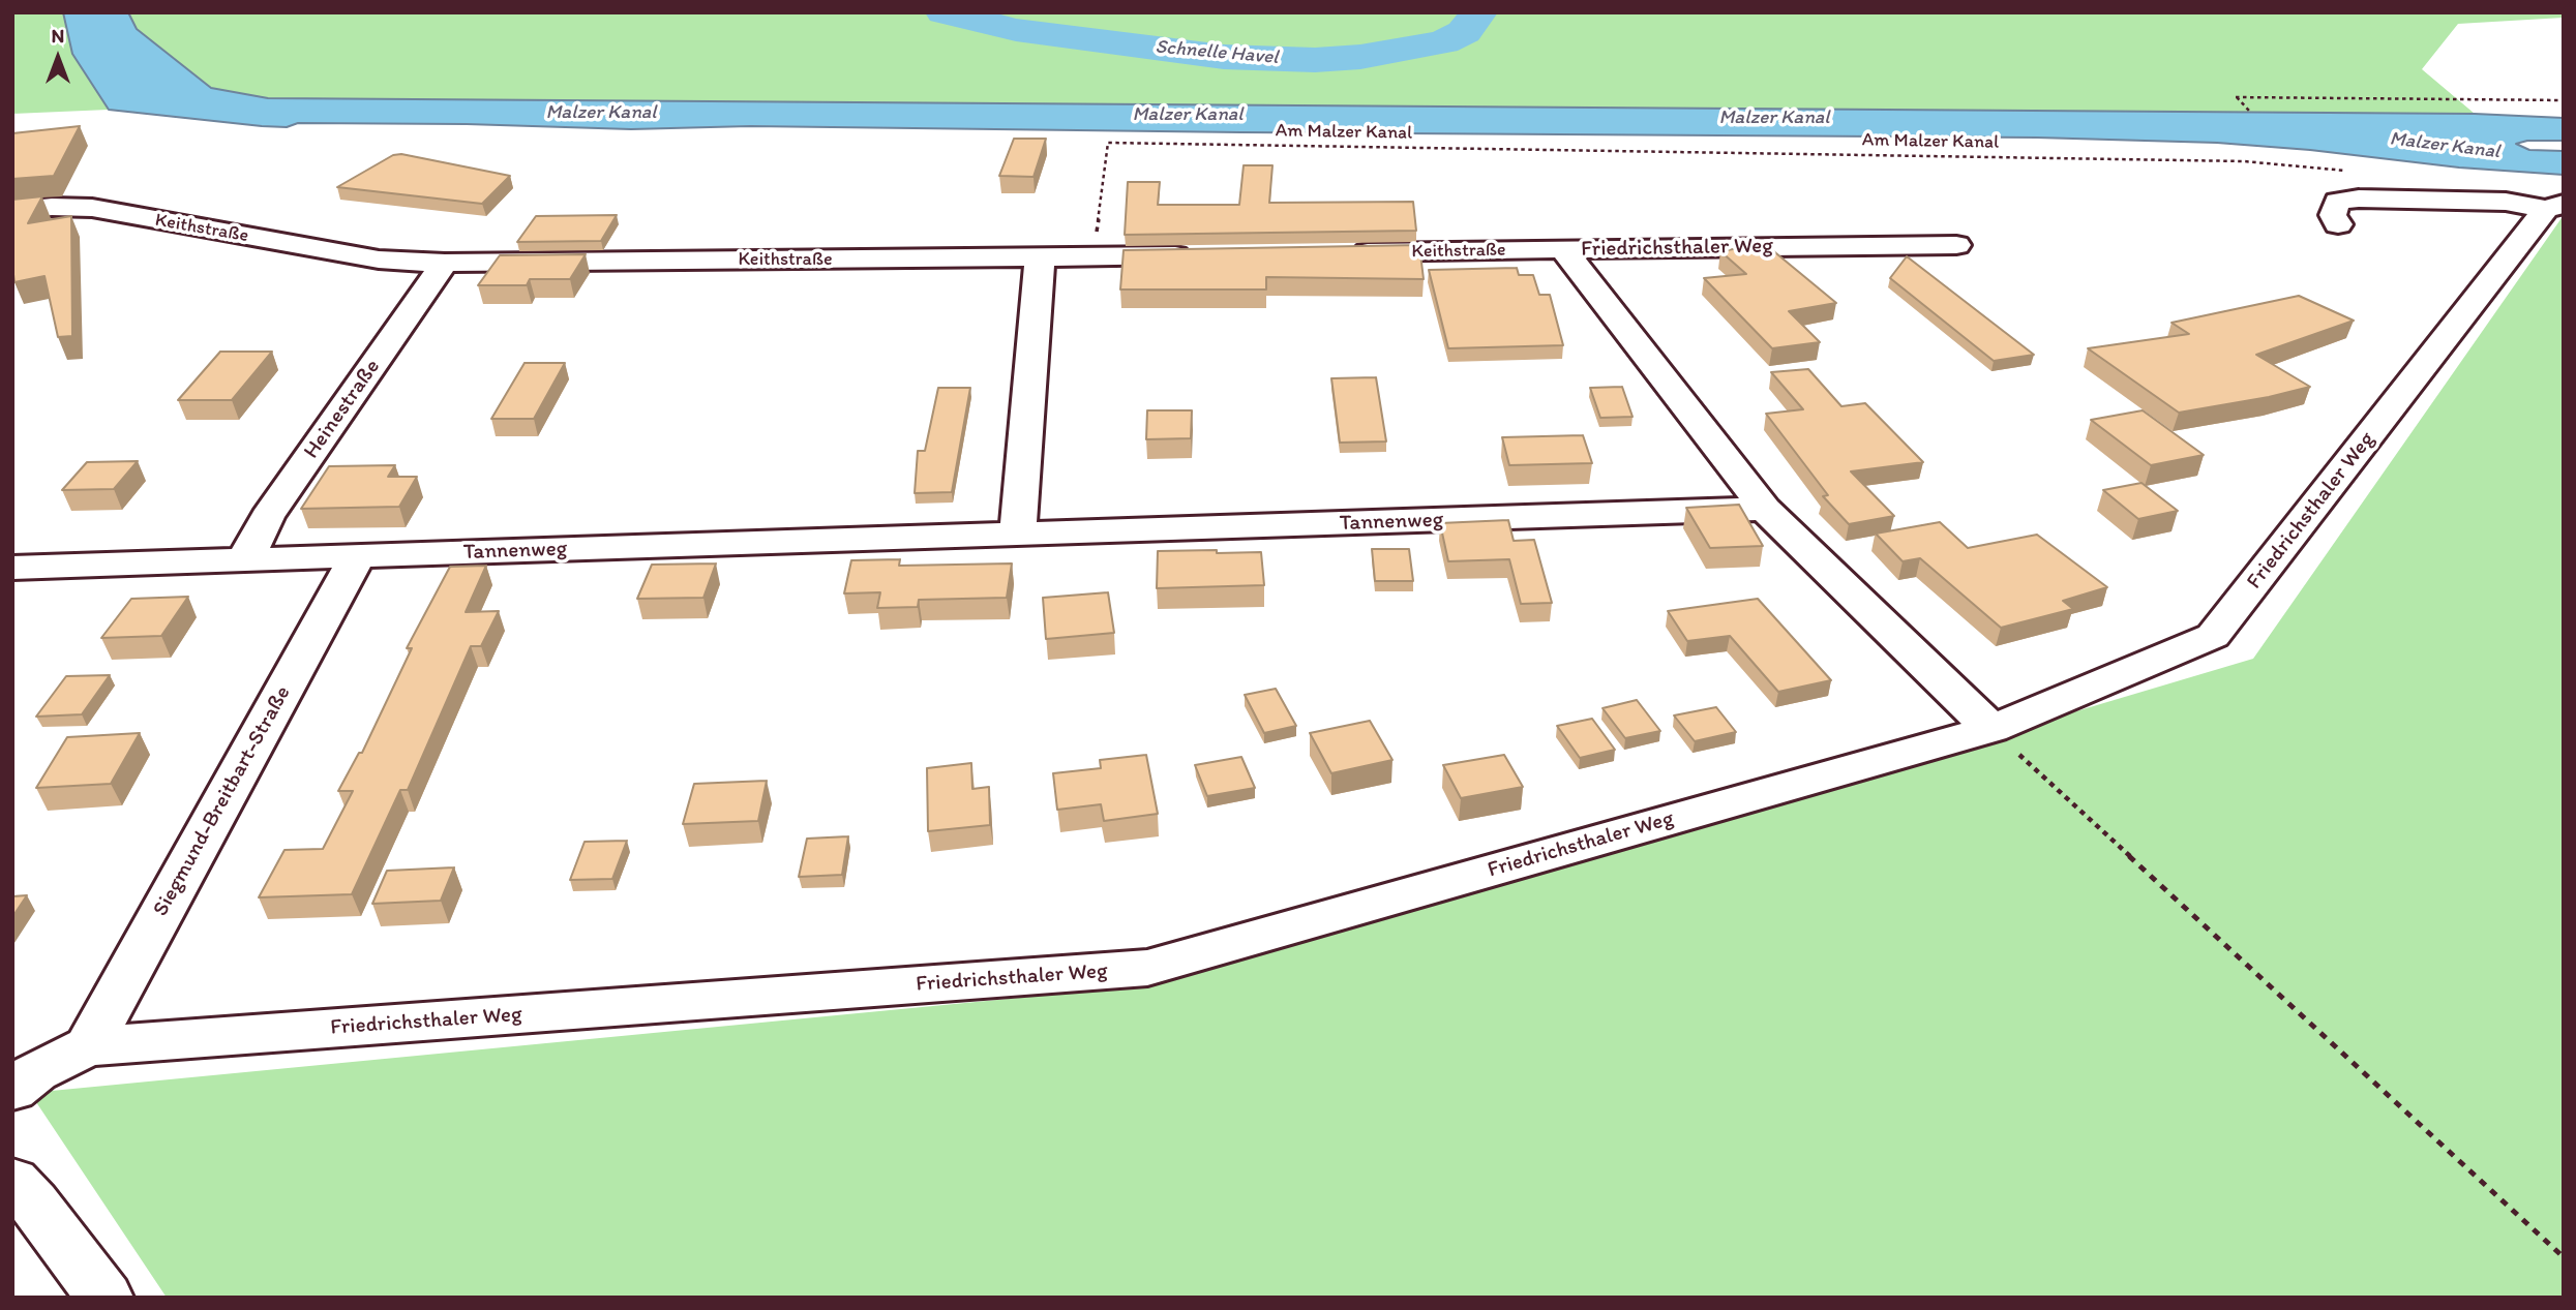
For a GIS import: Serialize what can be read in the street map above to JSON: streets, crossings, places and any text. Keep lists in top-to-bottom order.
{
  "streets": {
    "street": [
      "Keithstraße",
      "Friedrichsthaler Weg",
      "Heinestraße",
      "Tannenweg",
      "Siegmund-Breitbart-Straße"
    ],
    "path": ["Am Malzer Kanal"]
  },
  "crossings": [
    ["Am Malzer Kanal", "Keithstraße"],
    ["Keithstraße", "Friedrichsthaler Weg"],
    ["Keithstraße", "Heinestraße"],
    ["Friedrichsthaler Weg", "Tannenweg"],
    ["Friedrichsthaler Weg", "Siegmund-Breitbart-Straße"],
    ["Heinestraße", "Tannenweg"],
    ["Tannenweg", "Siegmund-Breitbart-Straße"]
  ],
  "water": ["Schnelle Havel", "Malzer Kanal"],
  "north": "top"
}
